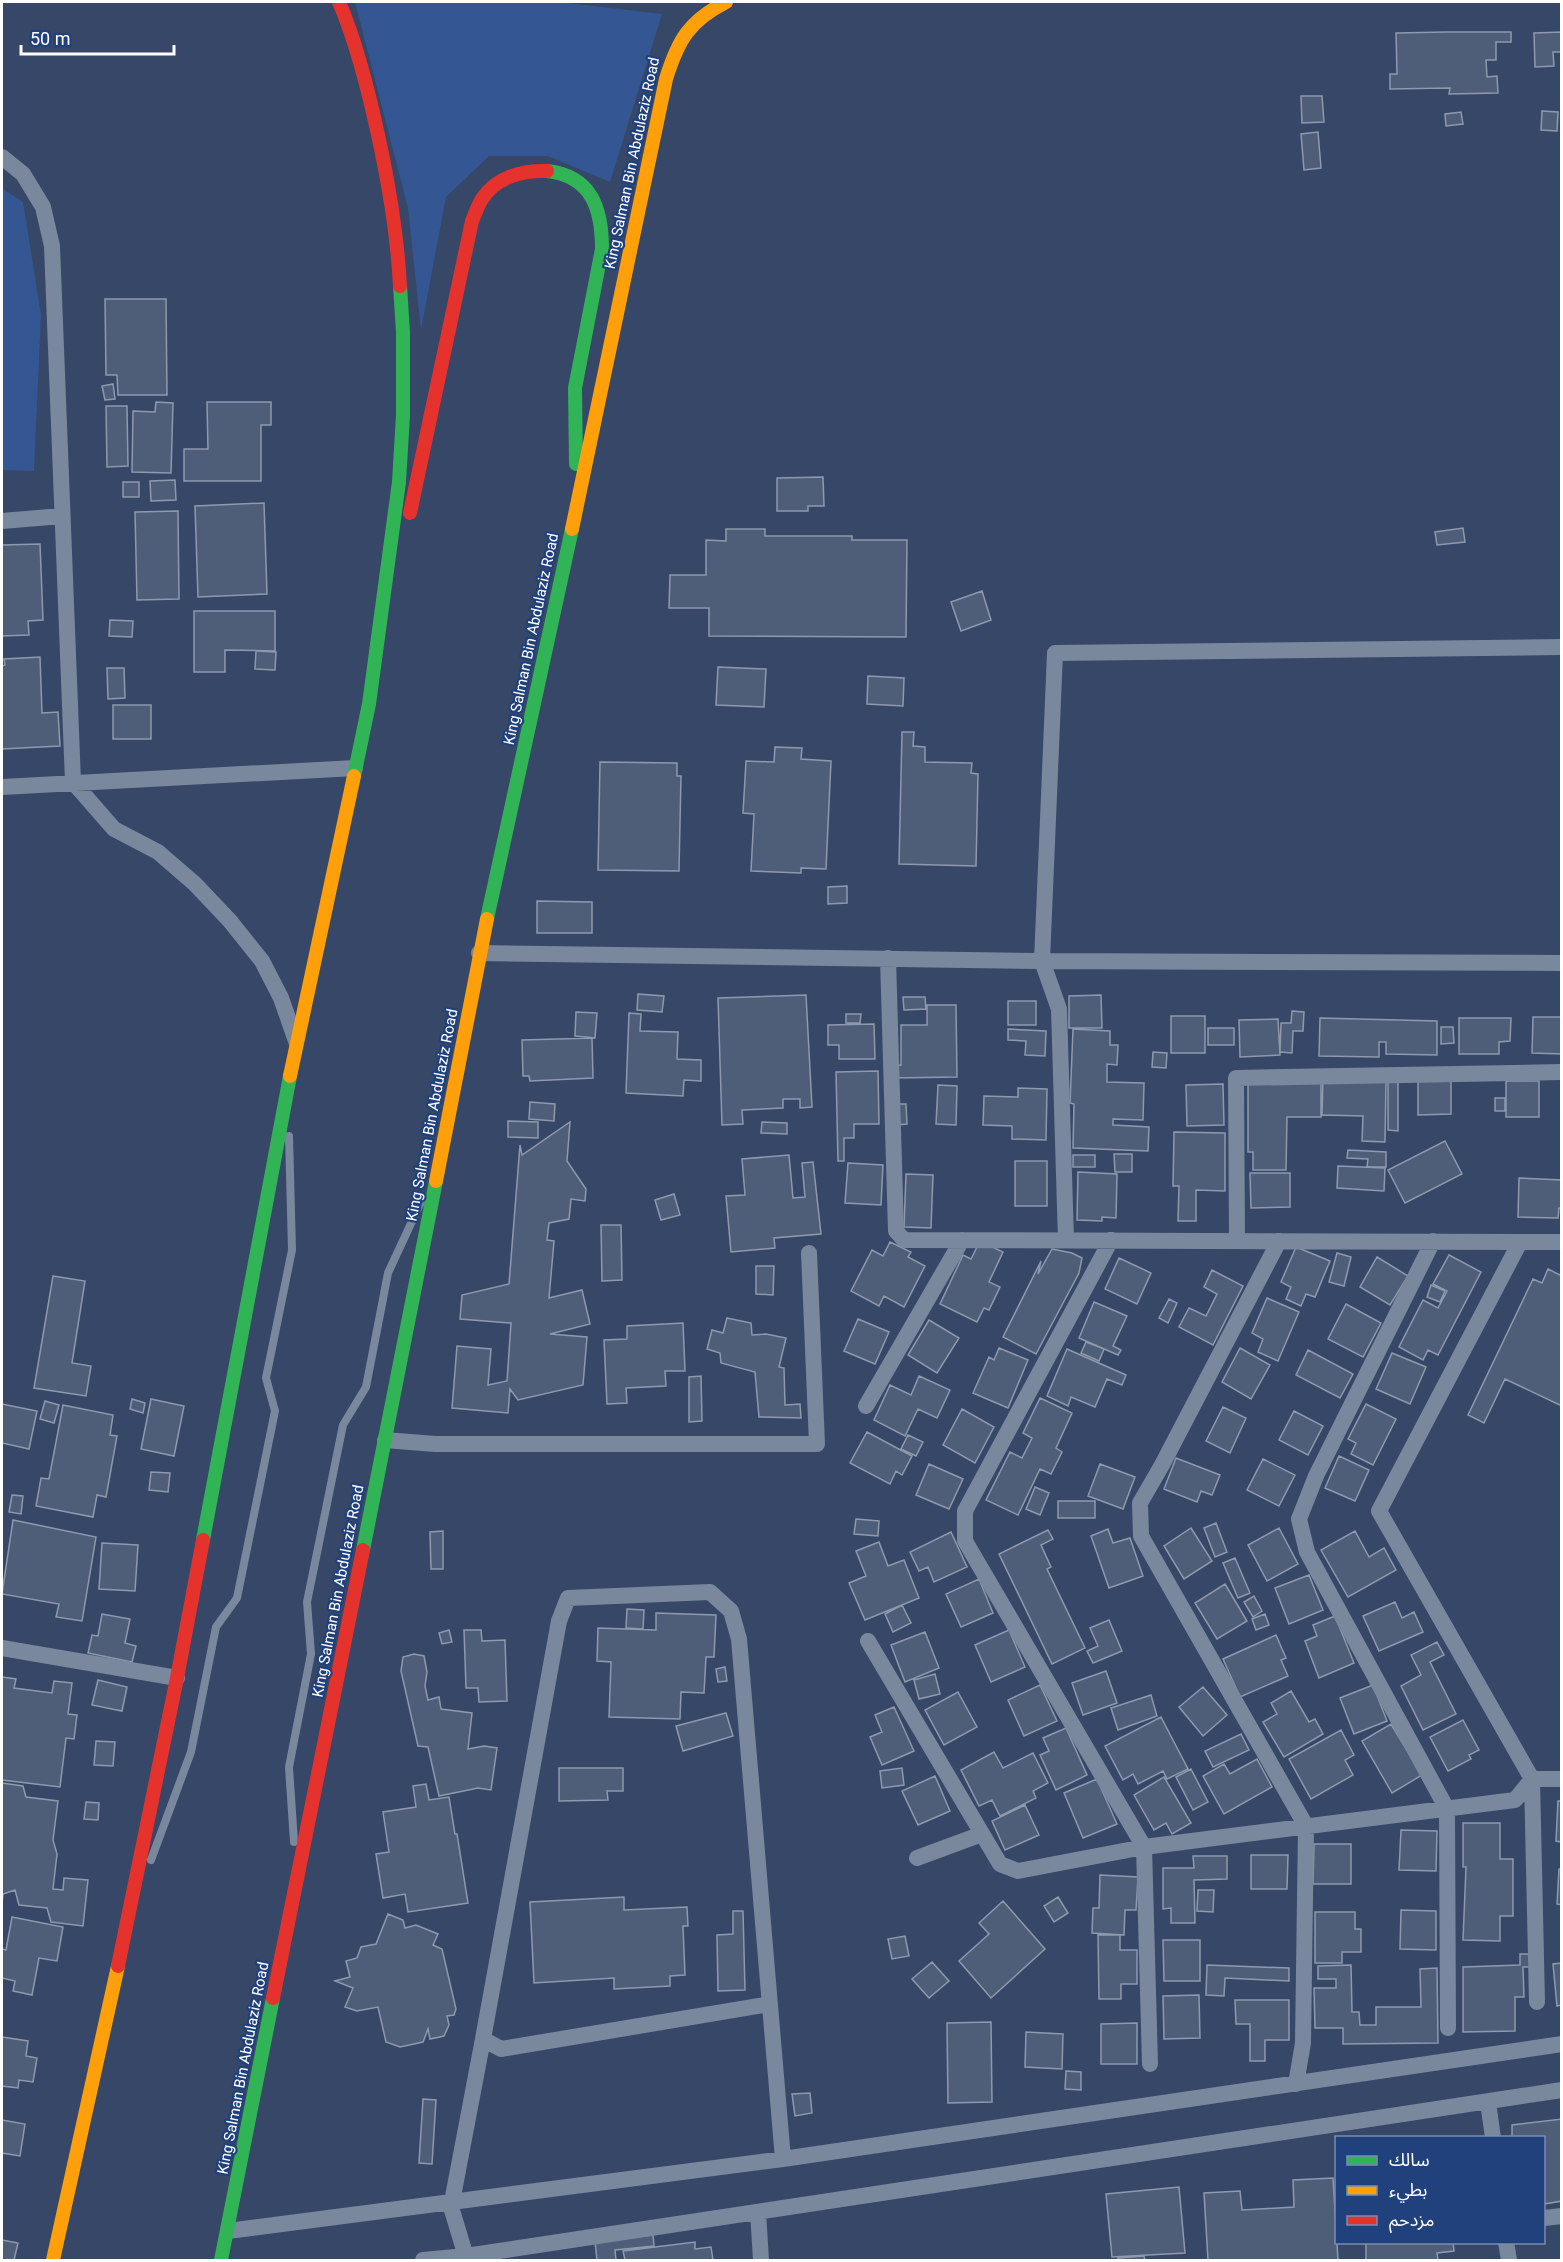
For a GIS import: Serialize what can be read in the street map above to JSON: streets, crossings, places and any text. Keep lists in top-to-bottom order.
{
  "streets": {
    "main road": ["King Salman Bin Abdulaziz Road"]
  },
  "legend": ["سالك", "بطيء", "مزدحم"],
  "scale_bar": "50 m"
}
